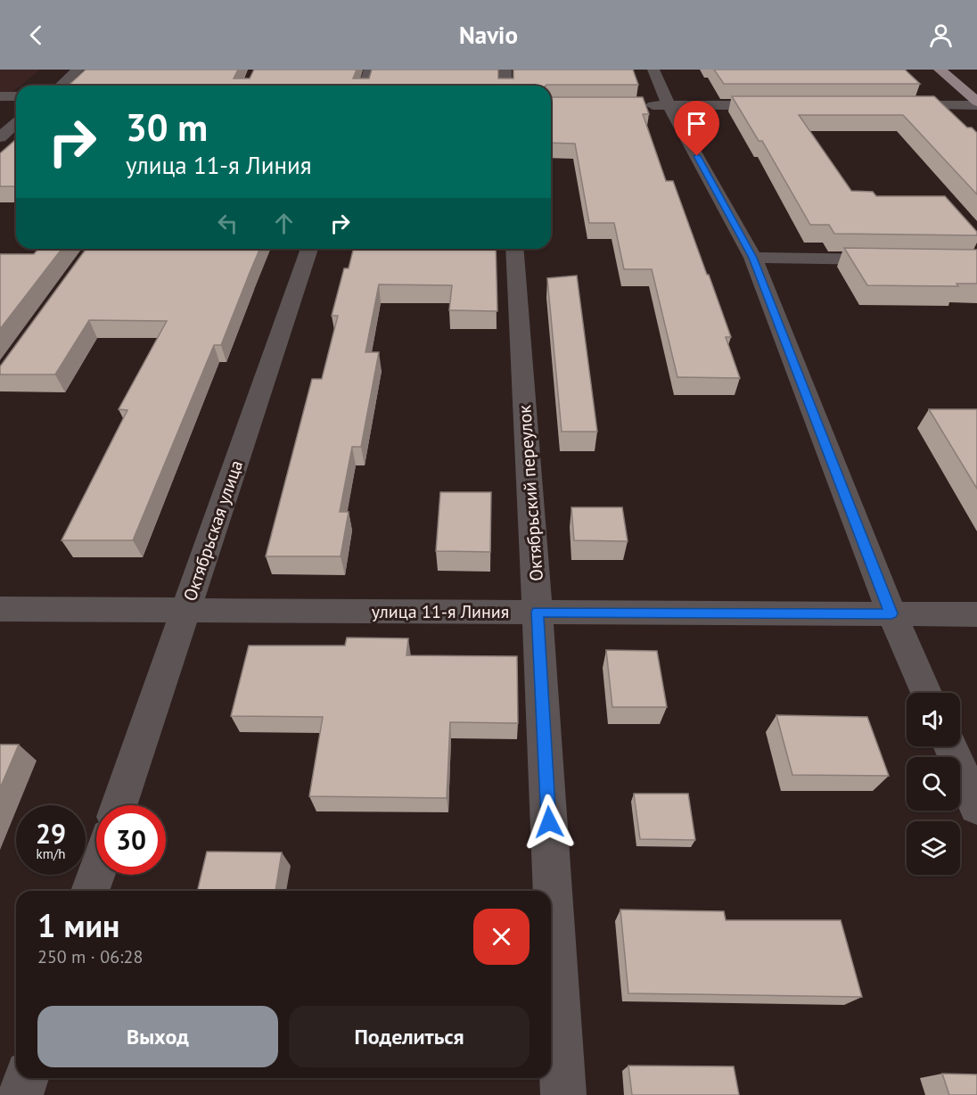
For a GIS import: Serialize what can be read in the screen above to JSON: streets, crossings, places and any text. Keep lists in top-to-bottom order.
{
  "streets": {
    "street": ["Октябрьский переулок", "Октябрьская улица", "улица 11-я Линия"]
  },
  "crossings": [
    ["Октябрьский переулок", "улица 11-я Линия"],
    ["Октябрьская улица", "улица 11-я Линия"]
  ],
  "page": {
    "header": "Navio",
    "turn": ["30 m", "улица 11-я Линия"],
    "speed": "29 km/h",
    "limit": "30",
    "heading": ["1 мин", "250 m · 06:28"],
    "buttons": ["Выход", "Поделиться"]
  }
}
